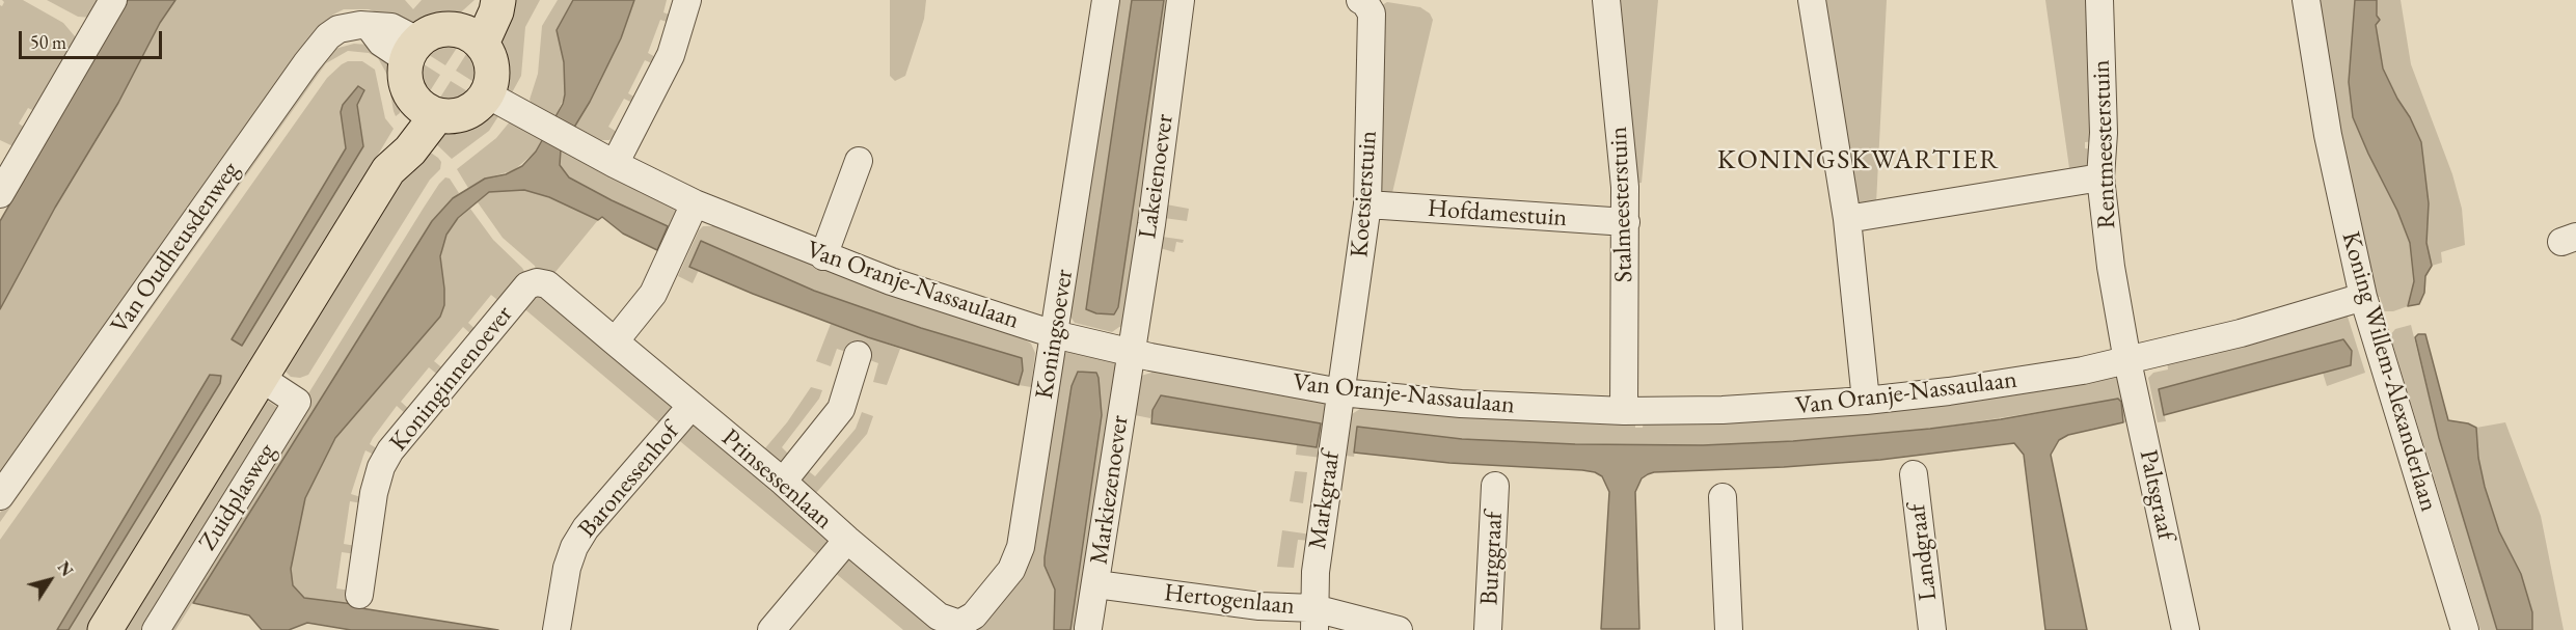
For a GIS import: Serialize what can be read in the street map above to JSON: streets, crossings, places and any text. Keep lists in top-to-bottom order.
{
  "streets": {
    "main road": ["Zuidplasweg"],
    "street": [
      "Rentmeesterstuin",
      "Lakeienoever",
      "Koetsierstuin",
      "Stalmeesterstuin",
      "Hofdamestuin",
      "Van Oudheusdenweg",
      "Van Oranje-Nassaulaan",
      "Koningsoever",
      "Koning Willem-Alexanderlaan",
      "Koninginnenoever",
      "Prinsessenlaan",
      "Baronessenhof",
      "Markiezenoever",
      "Paltsgraaf",
      "Markgraaf",
      "Landgraaf",
      "Burggraaf",
      "Hertogenlaan"
    ]
  },
  "crossings": [
    ["Rentmeesterstuin", "Van Oranje-Nassaulaan"],
    ["Rentmeesterstuin", "Paltsgraaf"],
    ["Lakeienoever", "Van Oranje-Nassaulaan"],
    ["Lakeienoever", "Markiezenoever"],
    ["Koetsierstuin", "Hofdamestuin"],
    ["Koetsierstuin", "Van Oranje-Nassaulaan"],
    ["Koetsierstuin", "Markgraaf"],
    ["Stalmeesterstuin", "Hofdamestuin"],
    ["Stalmeesterstuin", "Van Oranje-Nassaulaan"],
    ["Van Oudheusdenweg", "Van Oranje-Nassaulaan"],
    ["Van Oudheusdenweg", "Zuidplasweg"],
    ["Van Oranje-Nassaulaan", "Koningsoever"],
    ["Van Oranje-Nassaulaan", "Koning Willem-Alexanderlaan"],
    ["Van Oranje-Nassaulaan", "Markiezenoever"],
    ["Van Oranje-Nassaulaan", "Paltsgraaf"],
    ["Van Oranje-Nassaulaan", "Zuidplasweg"],
    ["Van Oranje-Nassaulaan", "Markgraaf"],
    ["Koningsoever", "Prinsessenlaan"],
    ["Koninginnenoever", "Prinsessenlaan"],
    ["Prinsessenlaan", "Baronessenhof"],
    ["Markiezenoever", "Hertogenlaan"],
    ["Markgraaf", "Hertogenlaan"]
  ],
  "districts": ["KONINGSKWARTIER"],
  "scale_bar": "50 m",
  "north": "top right"
}
